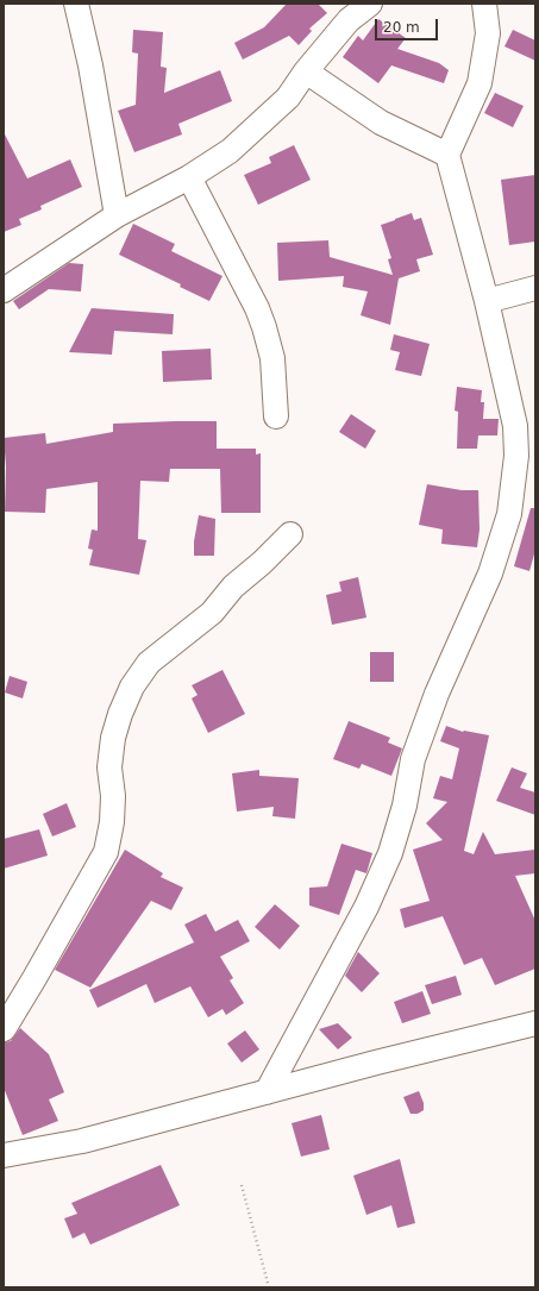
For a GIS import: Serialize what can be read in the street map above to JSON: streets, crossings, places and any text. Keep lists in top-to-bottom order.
{
  "scale_bar": "20 m"
}
